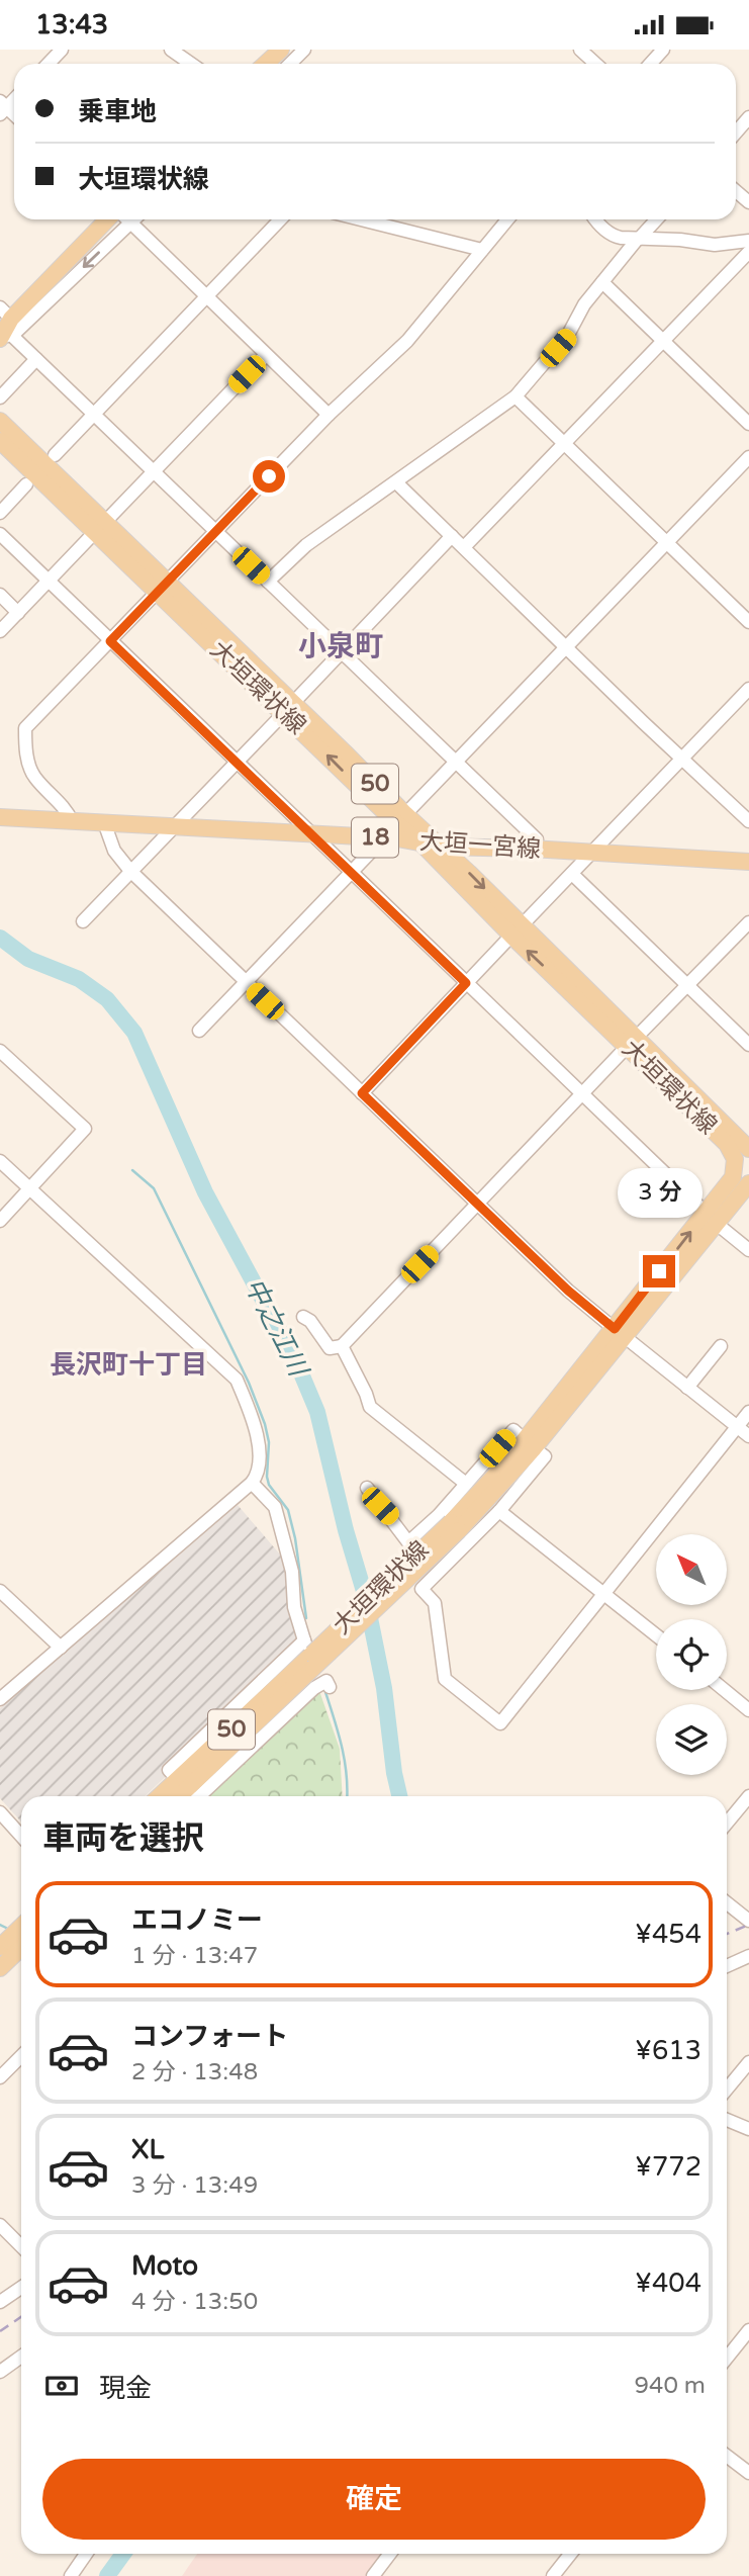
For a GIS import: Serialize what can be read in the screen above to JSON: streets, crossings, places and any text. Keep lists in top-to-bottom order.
{
  "streets": {
    "main road": [
      "大垣環状線",
      "50",
      "18",
      "大垣一宮線"
    ]
  },
  "crossings": [
    ["大垣環状線", "50"],
    ["大垣環状線", "大垣一宮線"]
  ],
  "districts": ["小泉町", "長沢町十丁目"],
  "water": ["中之江川"],
  "north": "top left",
  "page": {
    "status": "13:43",
    "banner": ["乗車地", "大垣環状線"],
    "bubble": "3 分",
    "heading": "車両を選択",
    "list": [
      {
        "name": "エコノミー",
        "note": "1 分 · 13:47",
        "value": "¥454"
      },
      {
        "name": "コンフォート",
        "note": "2 分 · 13:48",
        "value": "¥613"
      },
      {
        "name": "XL",
        "note": "3 分 · 13:49",
        "value": "¥772"
      },
      {
        "name": "Moto",
        "note": "4 分 · 13:50",
        "value": "¥404"
      }
    ],
    "pay": ["現金", "940 m"],
    "buttons": "確定"
  }
}
